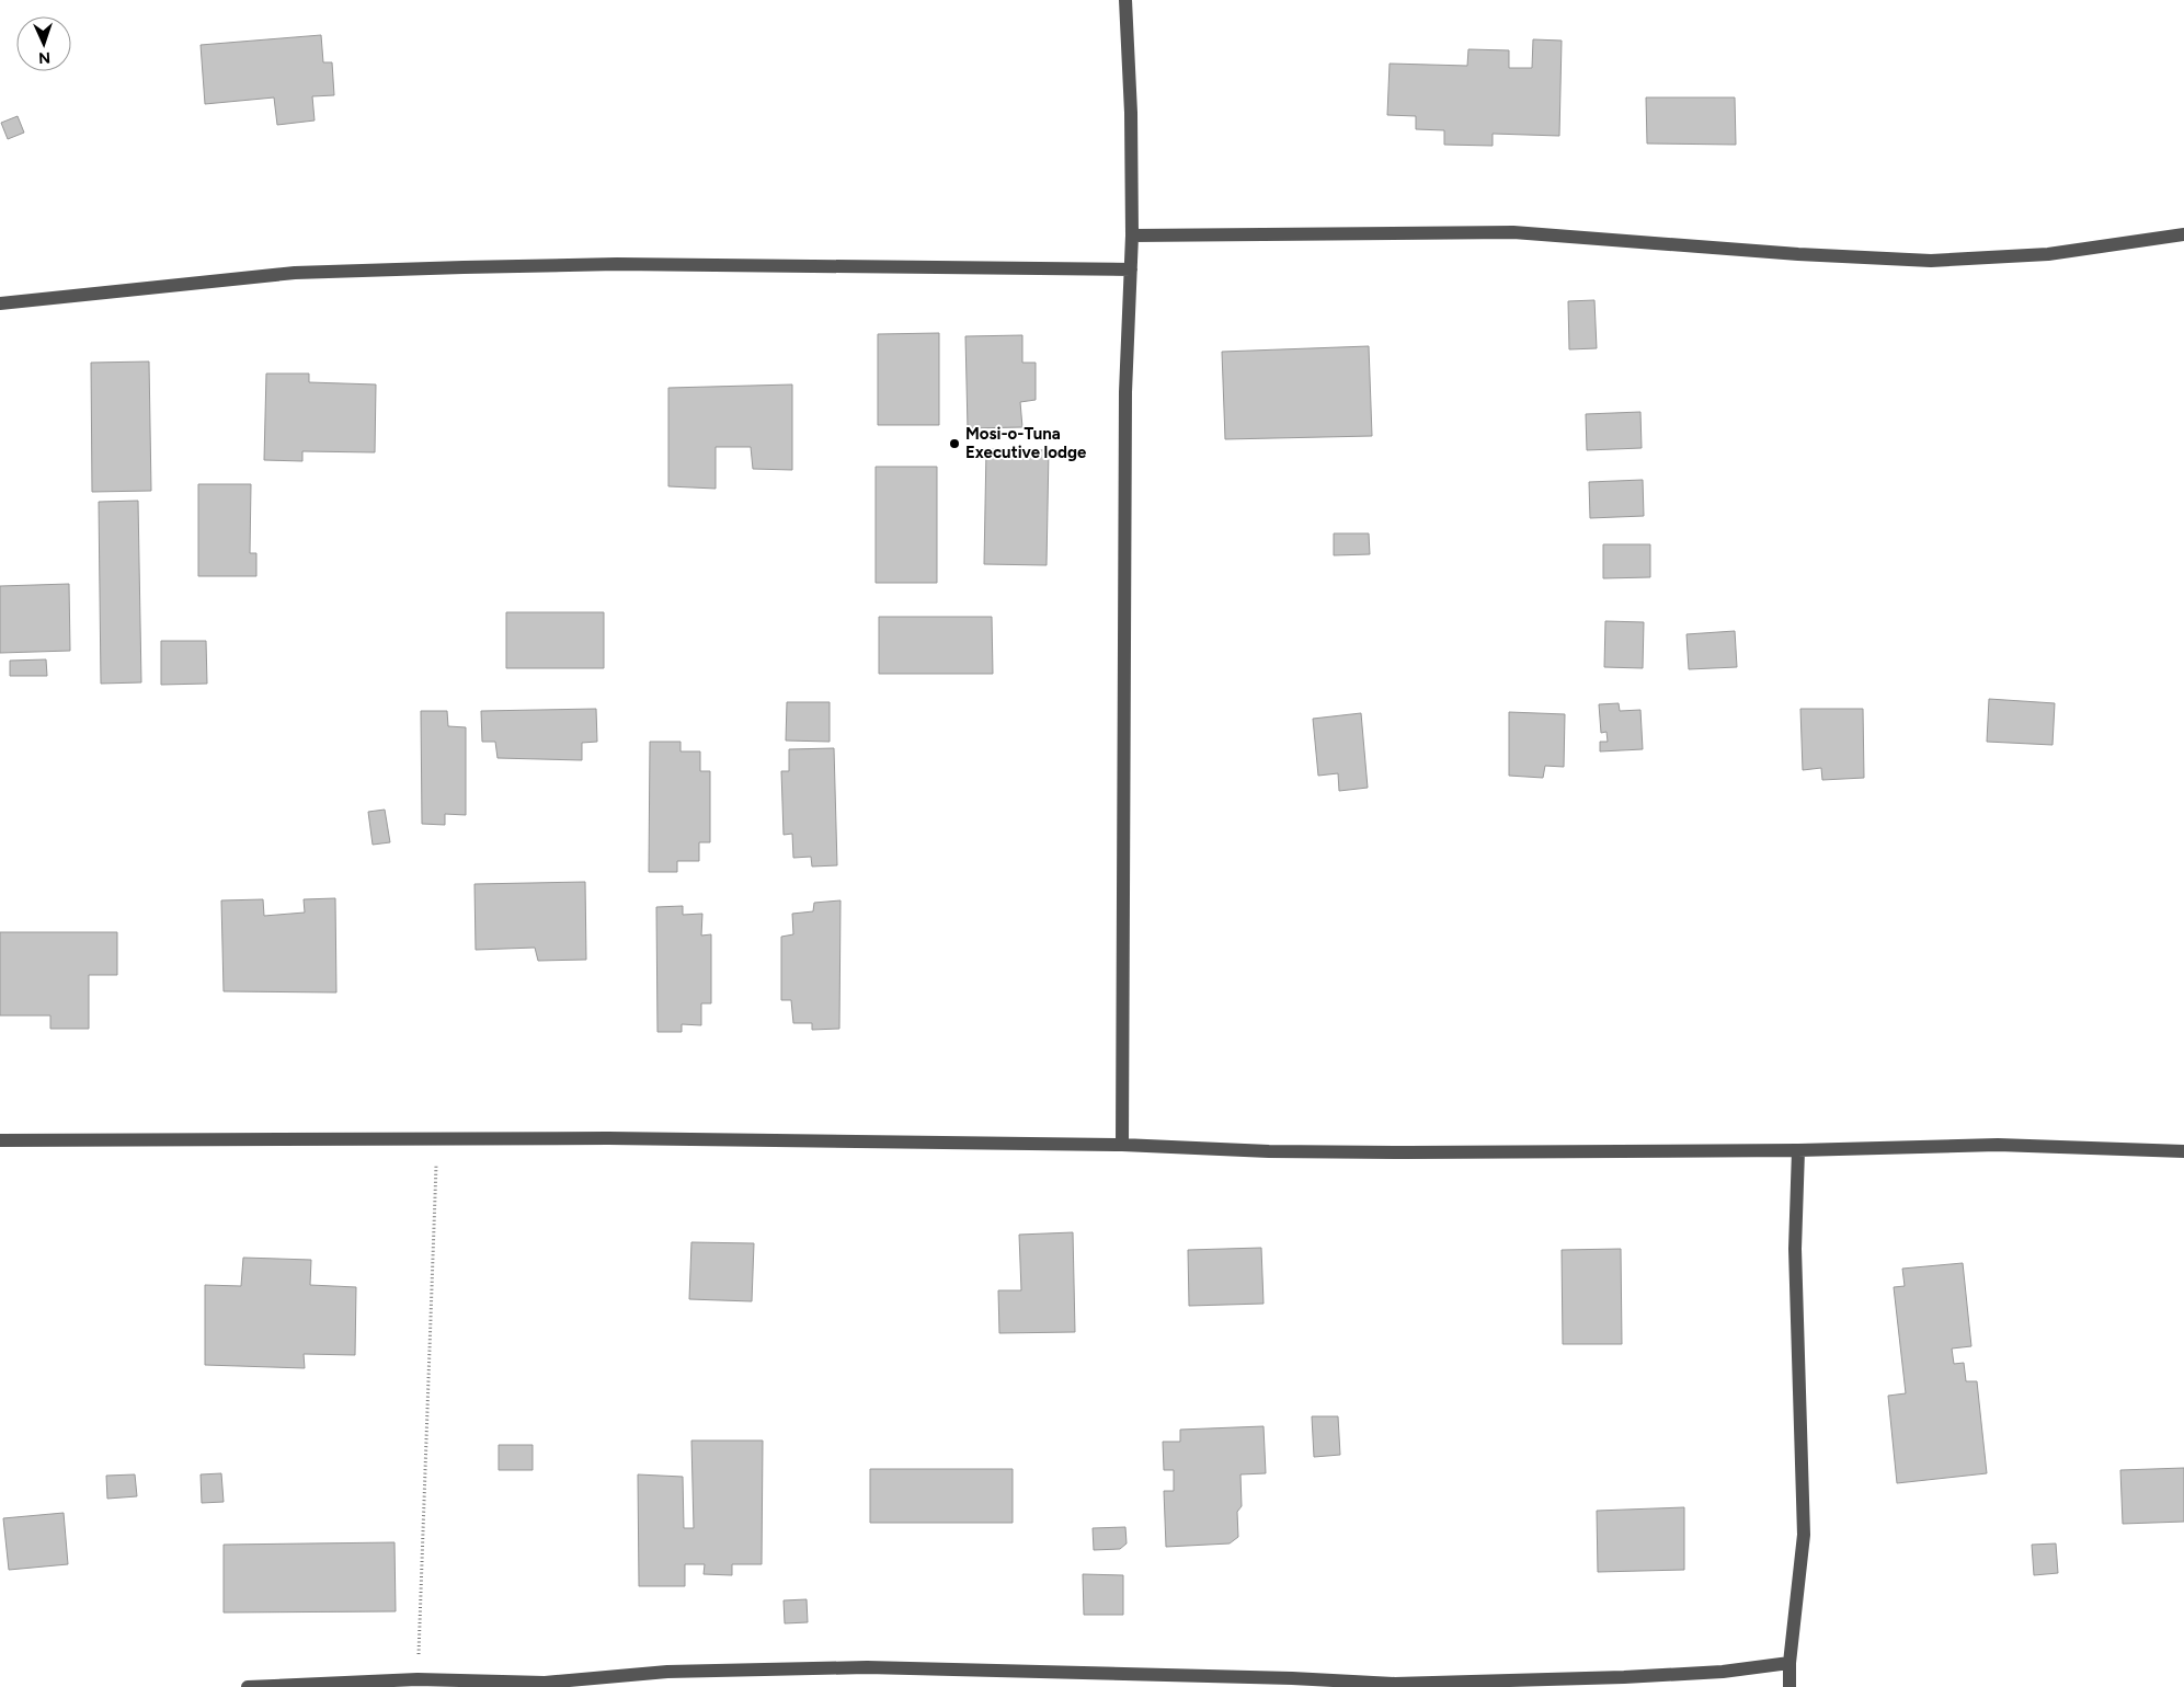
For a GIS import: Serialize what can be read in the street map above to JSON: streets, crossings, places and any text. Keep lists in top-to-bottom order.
{
  "places": ["Mosi-o-Tuna Executive lodge"],
  "north": "bottom"
}
